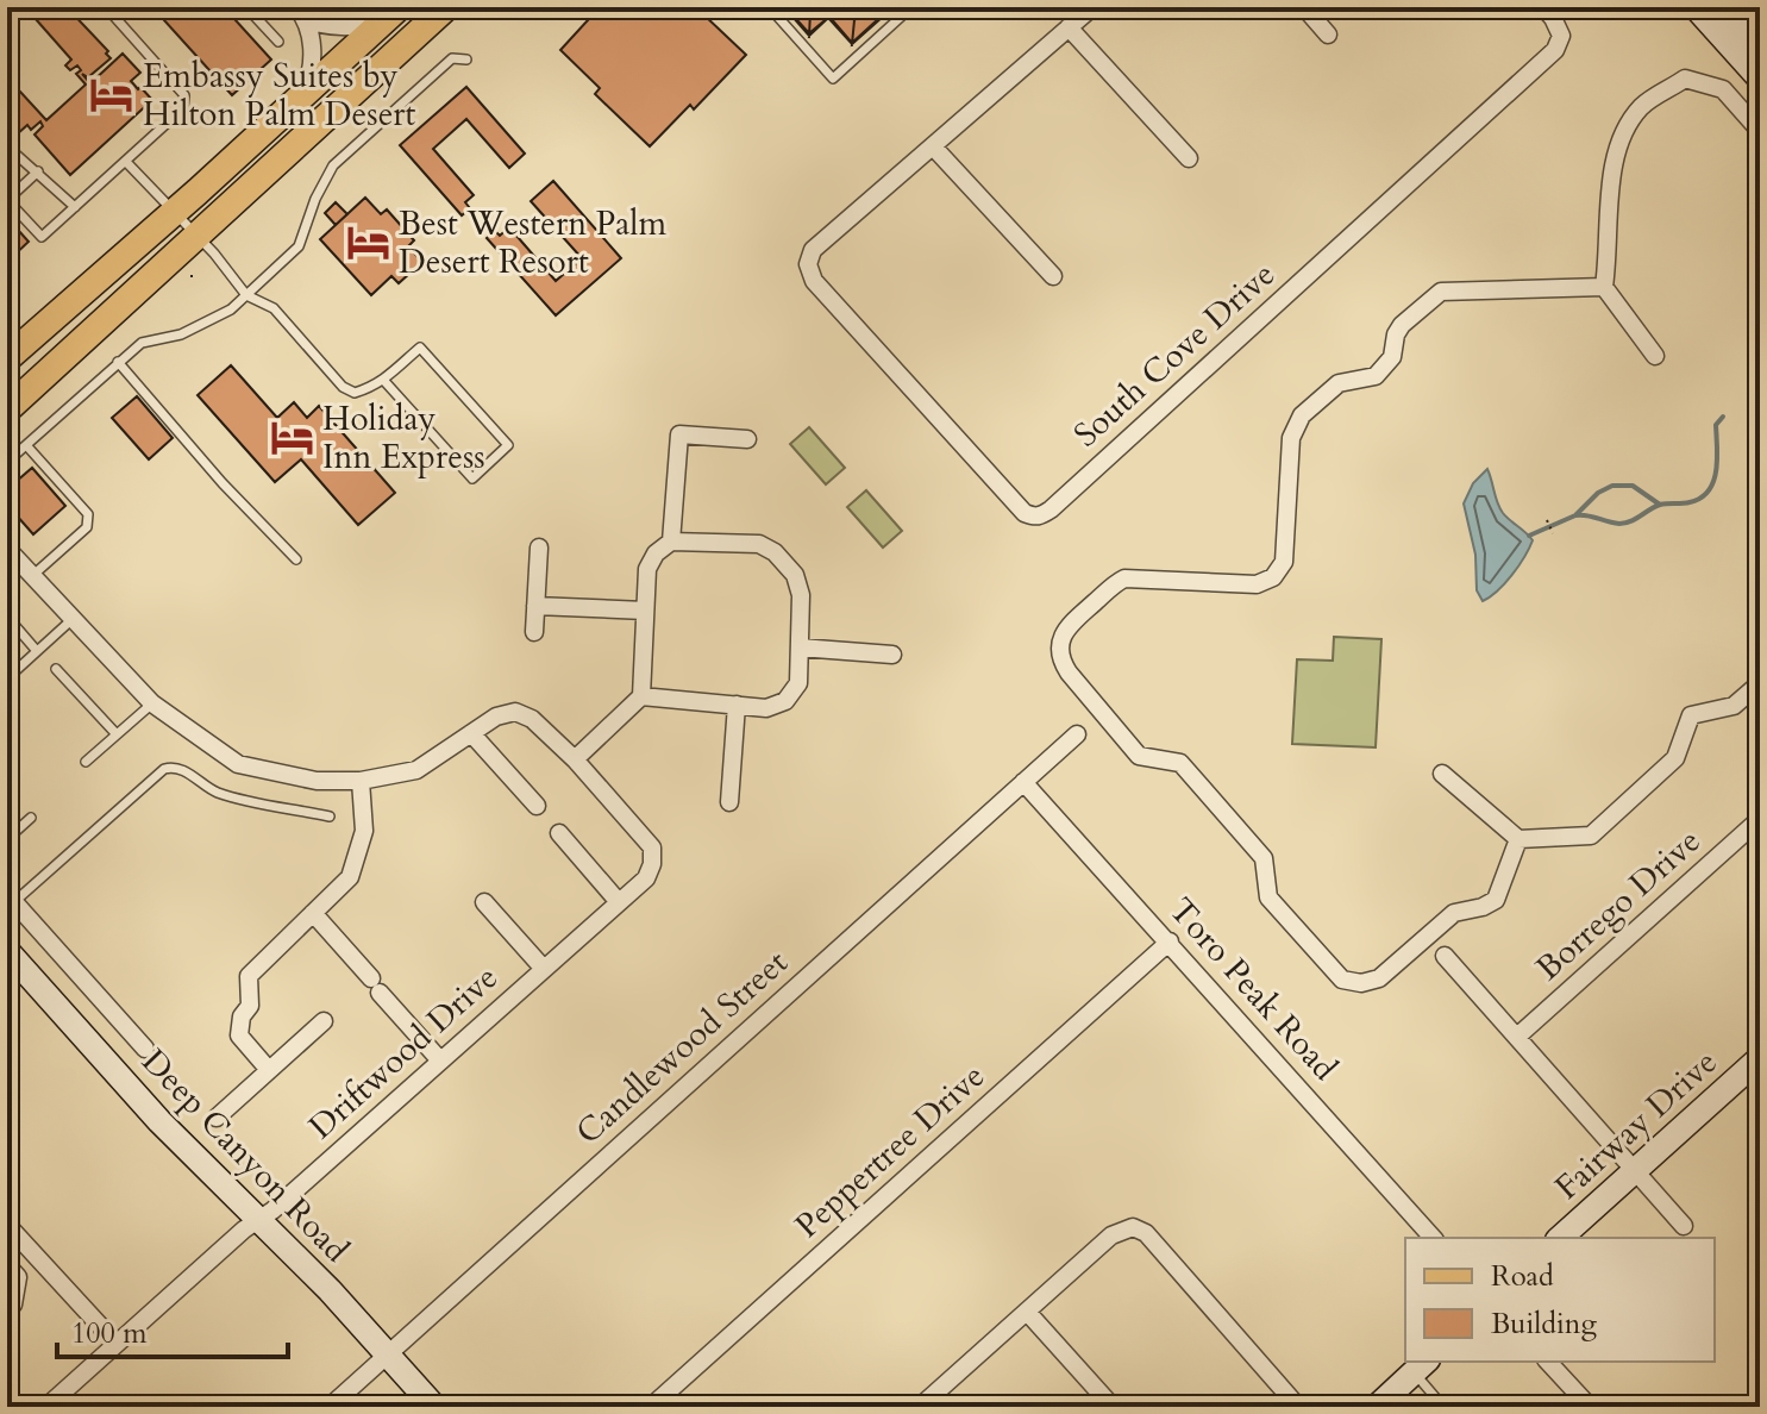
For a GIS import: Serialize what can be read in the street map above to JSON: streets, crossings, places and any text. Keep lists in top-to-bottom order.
{
  "streets": {
    "street": [
      "South Cove Drive",
      "Borrego Drive",
      "Toro Peak Road",
      "Candlewood Street",
      "Driftwood Drive",
      "Fairway Drive",
      "Peppertree Drive",
      "Deep Canyon Road"
    ]
  },
  "crossings": [
    ["Toro Peak Road", "Candlewood Street"],
    ["Toro Peak Road", "Peppertree Drive"],
    ["Candlewood Street", "Deep Canyon Road"],
    ["Driftwood Drive", "Deep Canyon Road"]
  ],
  "places": {
    "hotel": ["Embassy Suites by Hilton Palm Desert", "Best Western Palm Desert Resort", "Holiday Inn Express"]
  },
  "legend": ["Road", "Building"],
  "scale_bar": "100 m"
}
